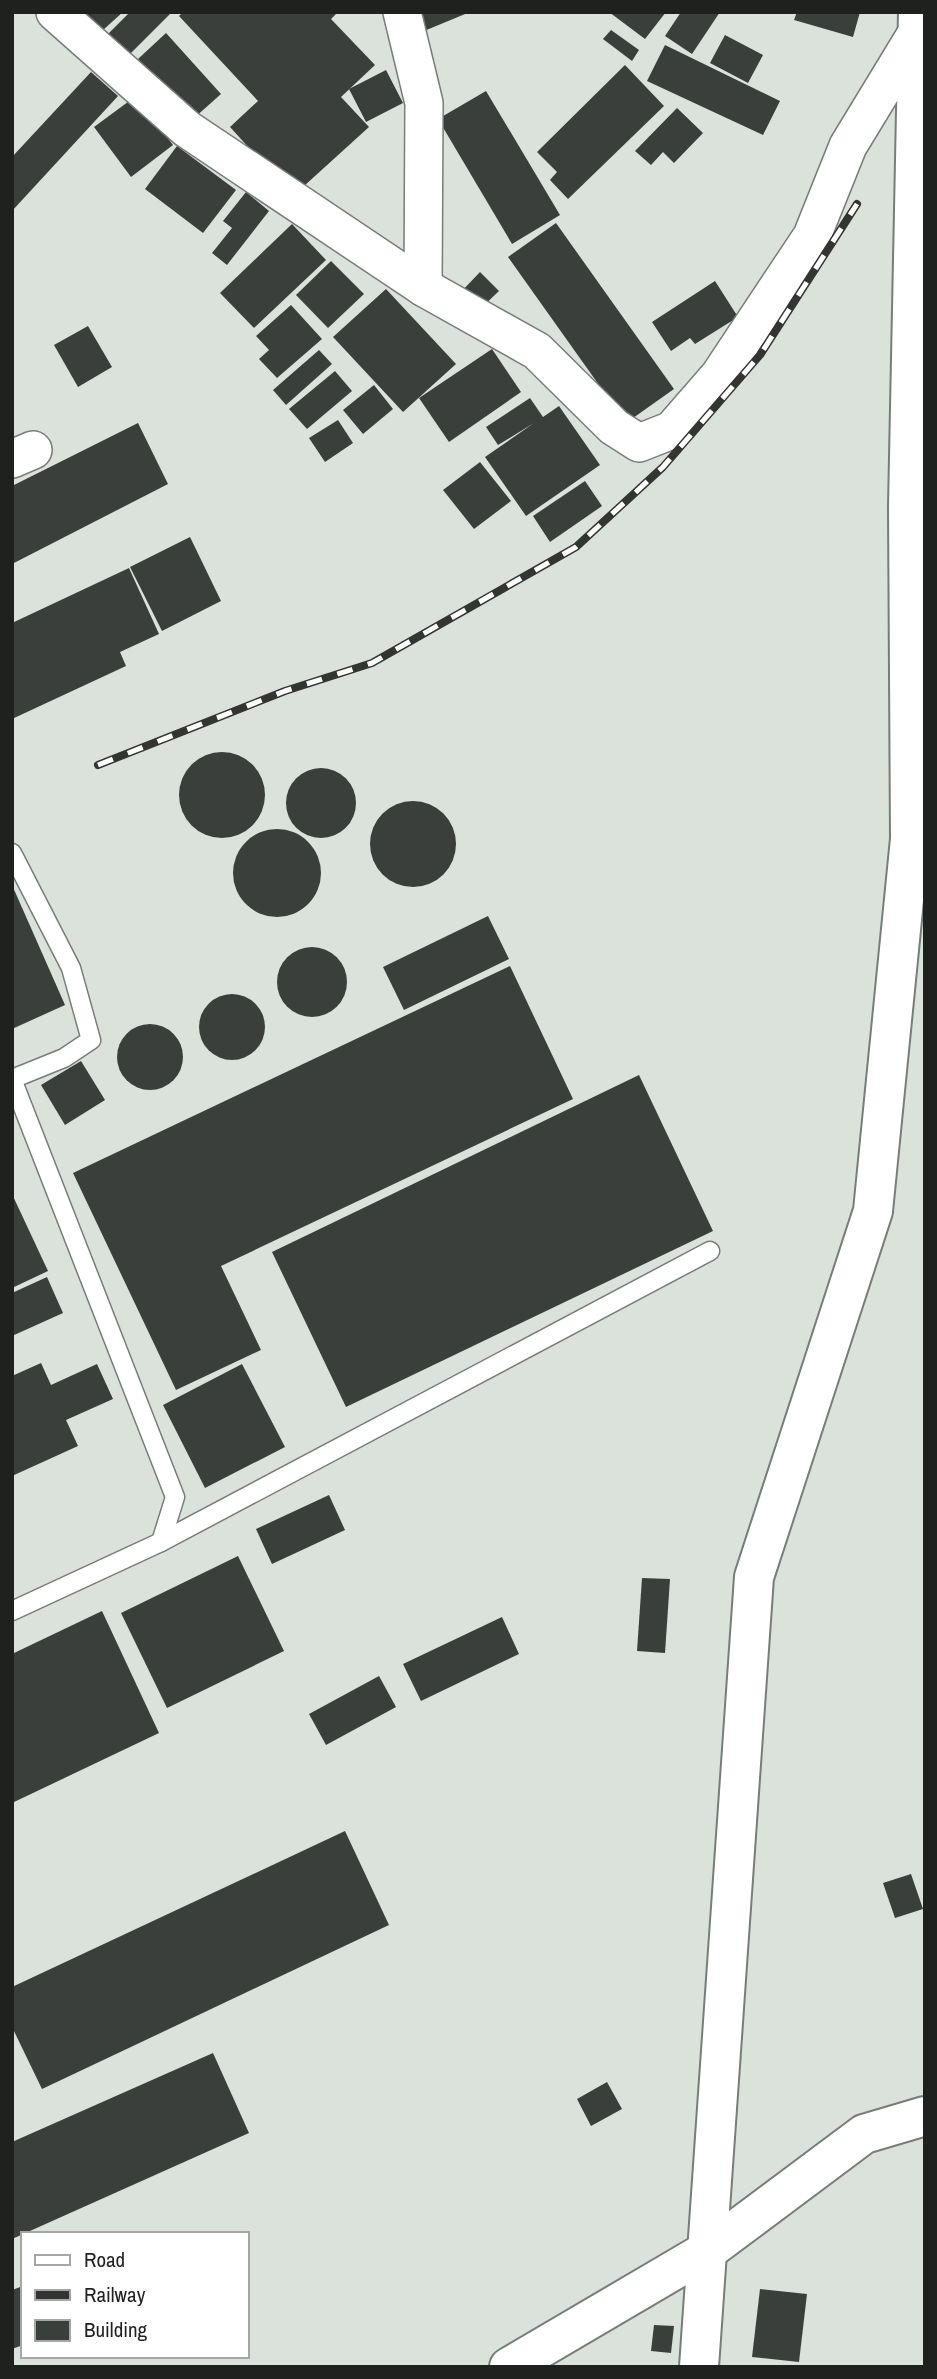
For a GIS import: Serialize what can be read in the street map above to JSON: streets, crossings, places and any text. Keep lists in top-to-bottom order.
{
  "legend": ["Road", "Railway", "Building"]
}
